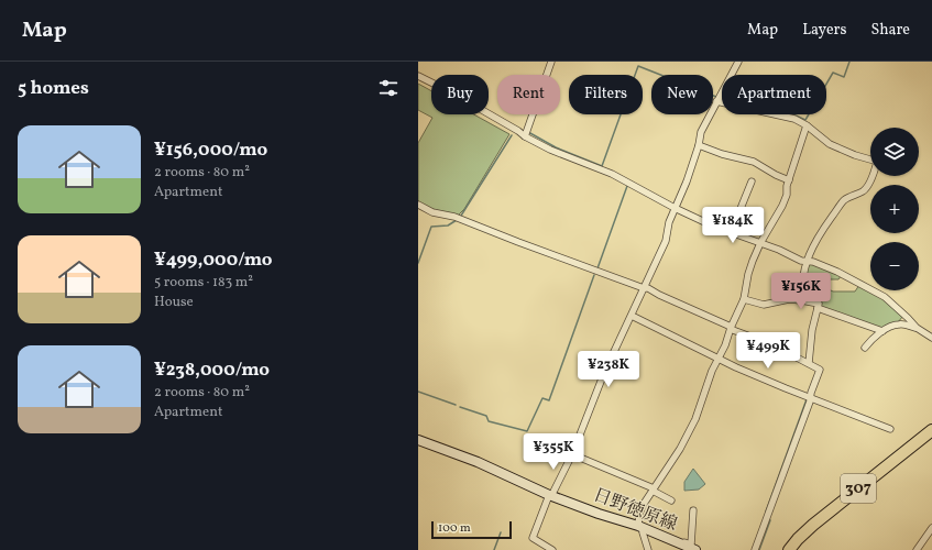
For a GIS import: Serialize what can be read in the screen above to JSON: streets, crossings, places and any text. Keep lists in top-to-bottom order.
{
  "streets": {
    "highway": ["307"],
    "main road": ["日野徳原線"]
  },
  "scale_bar": "100 m",
  "page": {
    "header": "Map",
    "nav": ["Map", "Layers", "Share"],
    "heading": "5 homes",
    "chip": [
      "Buy",
      "Rent",
      "Filters",
      "New",
      "Apartment"
    ],
    "list": [
      {
        "name": "¥156,000/mo",
        "note": "2 rooms · 80 m² · Apartment"
      },
      {
        "name": "¥499,000/mo",
        "note": "5 rooms · 183 m² · House"
      },
      {
        "name": "¥238,000/mo",
        "note": "2 rooms · 80 m² · Apartment"
      }
    ],
    "map_buttons": ["+", "−"],
    "price": [
      "¥184K",
      "¥156K",
      "¥499K",
      "¥238K",
      "¥355K"
    ],
    "scale": "100 m"
  }
}
